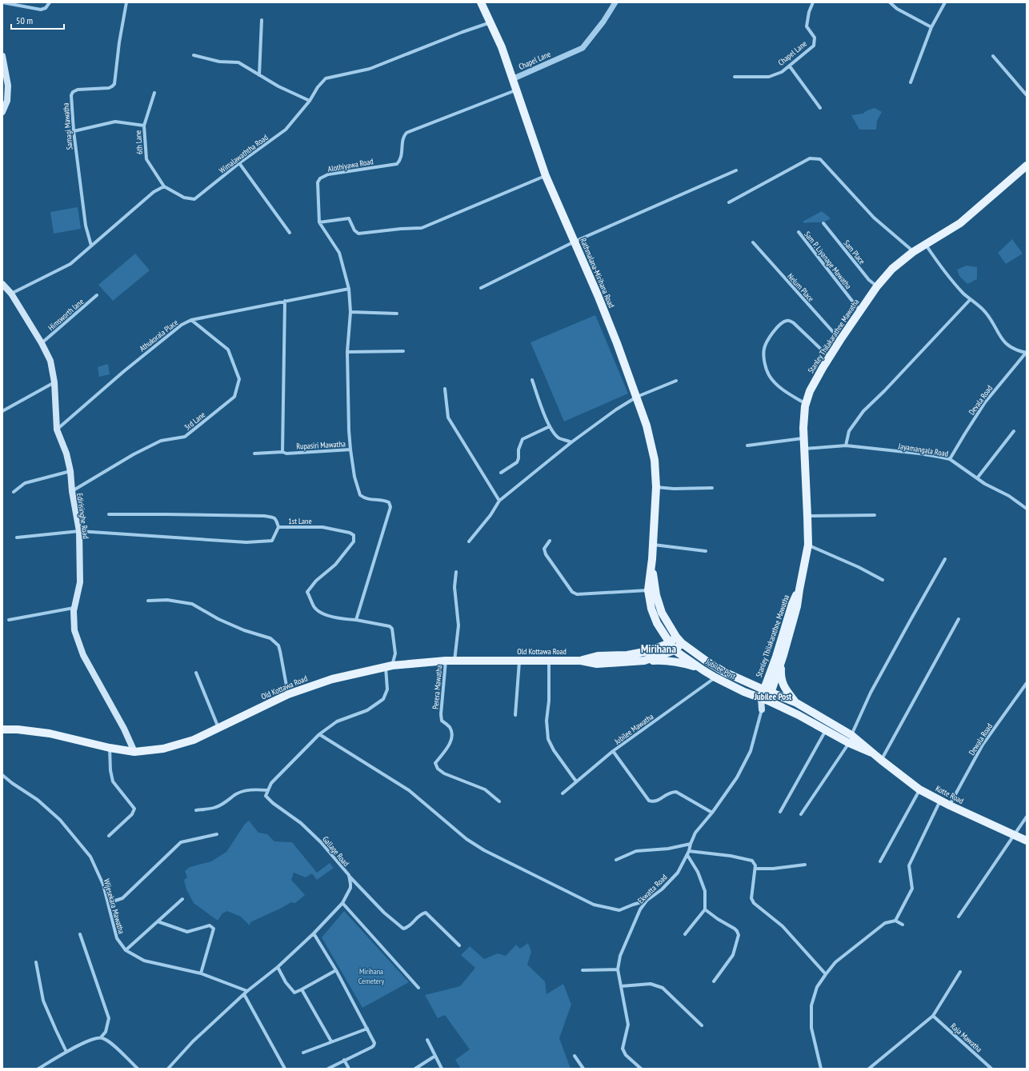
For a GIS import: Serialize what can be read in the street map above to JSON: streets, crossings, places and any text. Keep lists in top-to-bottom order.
{
  "streets": {
    "main road": [
      "Rathmalana-Mirihana Road",
      "Stanley Thilakarathne Mawatha",
      "Edirisinghe Road",
      "Old Kottawa Road",
      "Jubilee Post",
      "Kotte Road"
    ],
    "street": [
      "Chapel Lane",
      "Samagi Mawatha",
      "6th Lane",
      "Wimalawaththa Road",
      "Alothiyawa Road",
      "Sam Place",
      "Sam P. Liyanage Mawatha",
      "Nelum Place",
      "Himsworth lane",
      "Athukorala Place",
      "Devala Road",
      "3rd Lane",
      "Rupasiri Mawatha",
      "Jayamangala Road",
      "1st Lane",
      "Perera Mawatha",
      "Jubilee Mawatha",
      "Dewala Road",
      "Gallage Road",
      "Ekwatta Road",
      "Wijesekara Mawatha",
      "Raja Mawatha"
    ]
  },
  "crossings": [
    ["Chapel Lane", "Rathmalana-Mirihana Road"],
    ["6th Lane", "Wimalawaththa Road"],
    ["Wimalawaththa Road", "Rathmalana-Mirihana Road"],
    ["Alothiyawa Road", "Rathmalana-Mirihana Road"],
    ["Sam Place", "Stanley Thilakarathne Mawatha"],
    ["Sam P. Liyanage Mawatha", "Stanley Thilakarathne Mawatha"],
    ["Rathmalana-Mirihana Road", "Old Kottawa Road"],
    ["Rathmalana-Mirihana Road", "Jubilee Post"],
    ["Nelum Place", "Stanley Thilakarathne Mawatha"],
    ["Himsworth lane", "Edirisinghe Road"],
    ["Athukorala Place", "3rd Lane"],
    ["Athukorala Place", "Edirisinghe Road"],
    ["Stanley Thilakarathne Mawatha", "Jayamangala Road"],
    ["Stanley Thilakarathne Mawatha", "Jubilee Post"],
    ["Stanley Thilakarathne Mawatha", "Kotte Road"],
    ["Devala Road", "Jayamangala Road"],
    ["3rd Lane", "Edirisinghe Road"],
    ["Rupasiri Mawatha", "1st Lane"],
    ["Edirisinghe Road", "1st Lane"],
    ["Edirisinghe Road", "Old Kottawa Road"],
    ["Old Kottawa Road", "Jubilee Post"],
    ["Old Kottawa Road", "Perera Mawatha"],
    ["Jubilee Post", "Jubilee Mawatha"],
    ["Jubilee Post", "Kotte Road"],
    ["Dewala Road", "Kotte Road"],
    ["Gallage Road", "Wijesekara Mawatha"]
  ],
  "districts": ["Mirihana", "Jubilee Post"],
  "parks": ["Mirihana Cemetery"],
  "scale_bar": "50 m"
}
